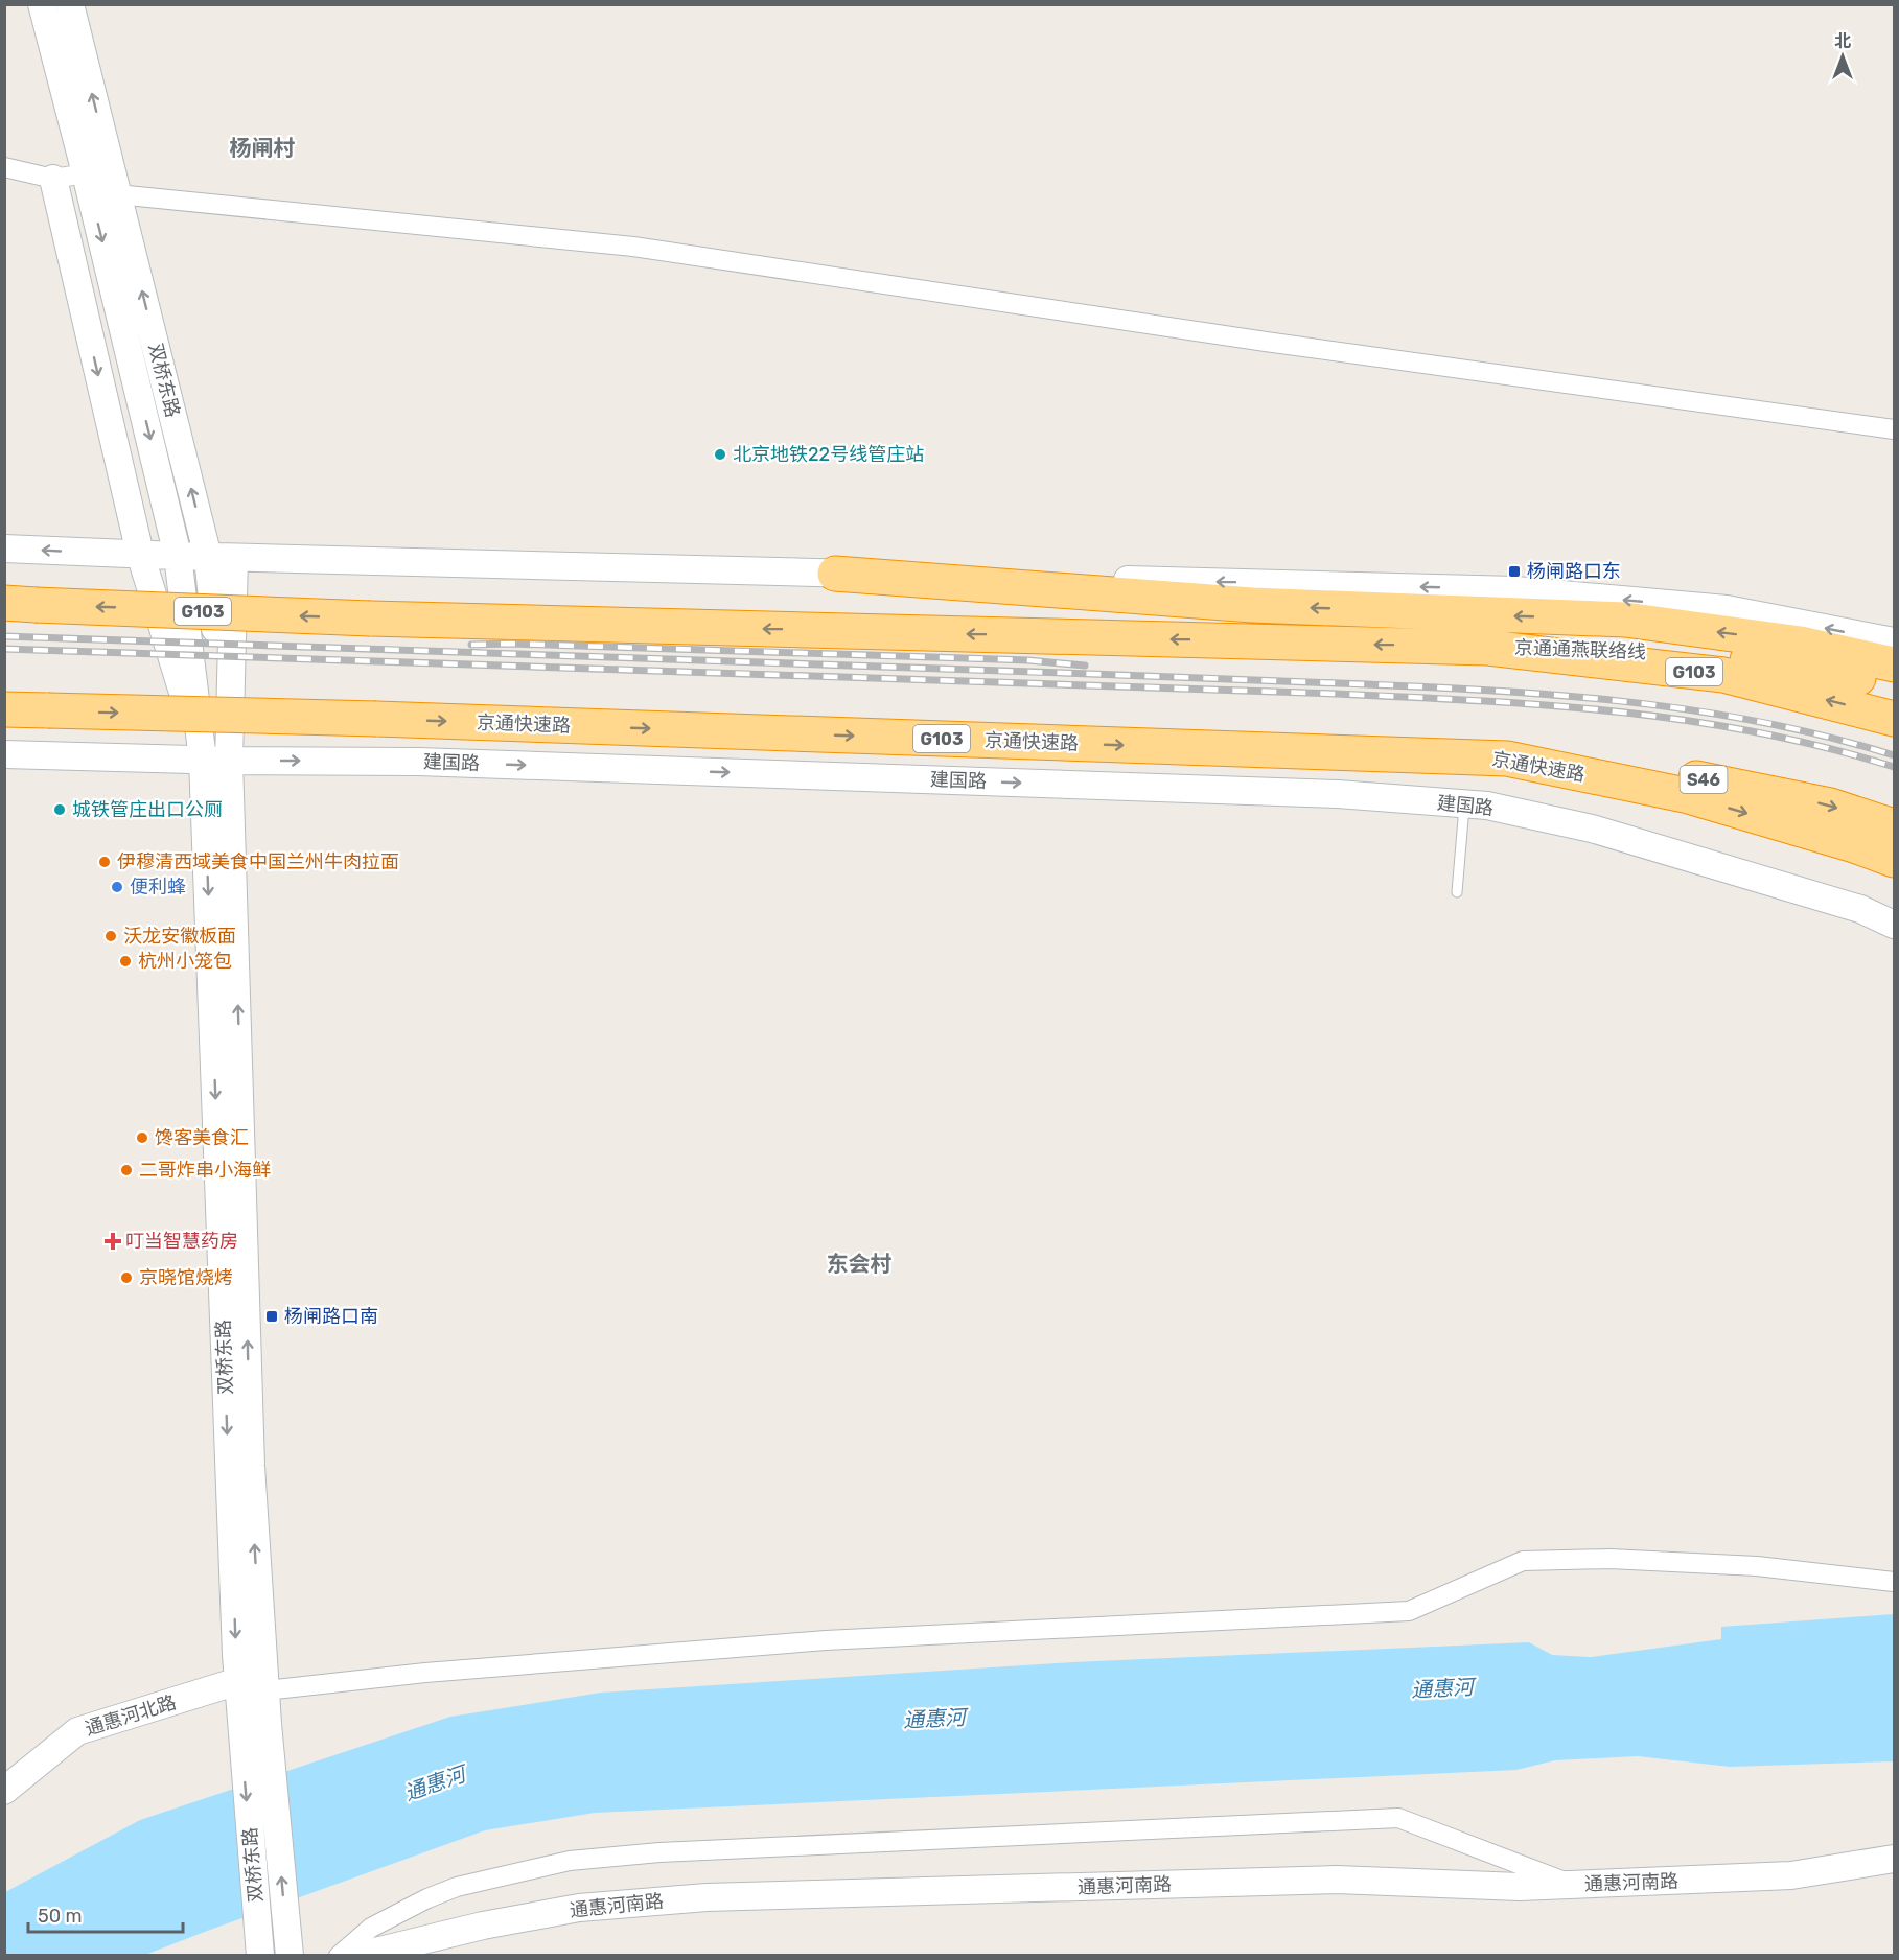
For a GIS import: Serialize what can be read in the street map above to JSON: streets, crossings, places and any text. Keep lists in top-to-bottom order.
{
  "streets": {
    "highway": [
      "G103",
      "京通通燕联络线",
      "京通快速路",
      "S46"
    ],
    "street": [
      "双桥东路",
      "建国路",
      "通惠河北路",
      "通惠河南路"
    ]
  },
  "crossings": [
    ["双桥东路", "建国路"],
    ["双桥东路", "通惠河北路"],
    ["G103", "京通通燕联络线"],
    ["京通快速路", "S46"]
  ],
  "districts": ["杨闸村", "东会村"],
  "water": ["通惠河"],
  "places": {
    "other": [
      "北京地铁22号线管庄站",
      "城铁管庄出口公厕",
      "伊穆清西域美食中国兰州牛肉拉面",
      "便利蜂",
      "沃龙安徽板面",
      "杭州小笼包",
      "馋客美食汇",
      "二哥炸串小海鲜",
      "京晓馆烧烤"
    ],
    "transit": ["杨闸路口东", "杨闸路口南"],
    "health": ["叮当智慧药房"]
  },
  "scale_bar": "50 m",
  "north": "top"
}
